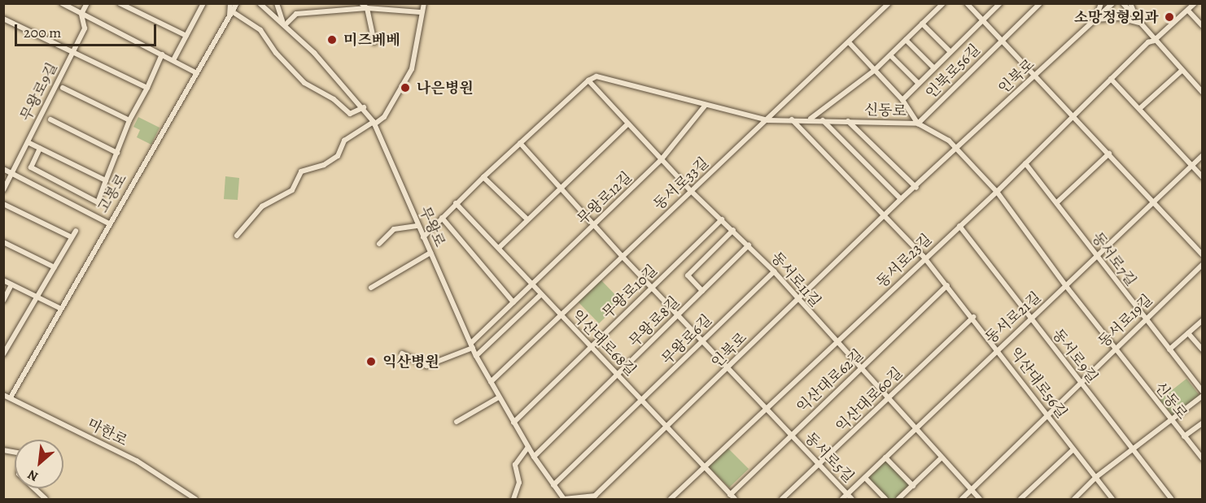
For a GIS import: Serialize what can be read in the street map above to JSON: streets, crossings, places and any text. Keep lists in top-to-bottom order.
{
  "streets": {
    "street": [
      "인북로56길",
      "인북로",
      "무왕로9길",
      "신동로",
      "동서로33길",
      "고봉로",
      "무왕로12길",
      "무왕로",
      "동서로7길",
      "동서로23길",
      "동서로11길",
      "무왕로10길",
      "동서로21길",
      "동서로19길",
      "무왕로8길",
      "무왕로6길",
      "익산대로68길",
      "동서로9길",
      "익산대로62길",
      "익산대로56길",
      "익산대로60길",
      "마한로",
      "동서로5길"
    ]
  },
  "crossings": [
    ["인북로56길", "신동로"],
    ["인북로", "신동로"],
    ["인북로", "동서로11길"],
    ["인북로", "익산대로68길"],
    ["인북로", "익산대로56길"],
    ["인북로", "동서로5길"],
    ["신동로", "동서로33길"],
    ["신동로", "무왕로12길"],
    ["신동로", "동서로23길"],
    ["신동로", "동서로11길"],
    ["신동로", "동서로21길"],
    ["신동로", "동서로19길"],
    ["동서로33길", "무왕로"],
    ["동서로33길", "동서로11길"],
    ["동서로33길", "익산대로68길"],
    ["동서로33길", "동서로5길"],
    ["고봉로", "마한로"],
    ["무왕로12길", "무왕로"],
    ["무왕로12길", "동서로11길"],
    ["무왕로12길", "익산대로68길"],
    ["무왕로12길", "동서로5길"],
    ["무왕로", "무왕로10길"],
    ["무왕로", "무왕로8길"],
    ["무왕로", "무왕로6길"],
    ["동서로7길", "동서로23길"],
    ["동서로7길", "동서로21길"],
    ["동서로7길", "동서로19길"],
    ["동서로23길", "동서로11길"],
    ["동서로23길", "익산대로68길"],
    ["동서로23길", "동서로9길"],
    ["동서로23길", "익산대로56길"],
    ["동서로23길", "동서로5길"],
    ["동서로11길", "무왕로10길"],
    ["동서로11길", "동서로21길"],
    ["동서로11길", "동서로19길"],
    ["동서로11길", "무왕로8길"],
    ["동서로11길", "무왕로6길"],
    ["동서로11길", "익산대로62길"],
    ["동서로11길", "익산대로60길"],
    ["무왕로10길", "익산대로68길"],
    ["무왕로10길", "동서로5길"],
    ["동서로21길", "동서로9길"],
    ["동서로21길", "익산대로56길"],
    ["동서로21길", "동서로5길"],
    ["동서로19길", "동서로9길"],
    ["동서로19길", "익산대로56길"],
    ["무왕로8길", "익산대로68길"],
    ["무왕로8길", "동서로5길"],
    ["무왕로6길", "익산대로68길"],
    ["무왕로6길", "동서로5길"],
    ["익산대로68길", "익산대로62길"],
    ["익산대로62길", "익산대로56길"],
    ["익산대로62길", "동서로5길"],
    ["익산대로56길", "익산대로60길"],
    ["익산대로60길", "동서로5길"]
  ],
  "places": [
    "소망정형외과",
    "미즈베베",
    "나은병원",
    "익산병원"
  ],
  "scale_bar": "200 m",
  "north": "bottom left"
}
